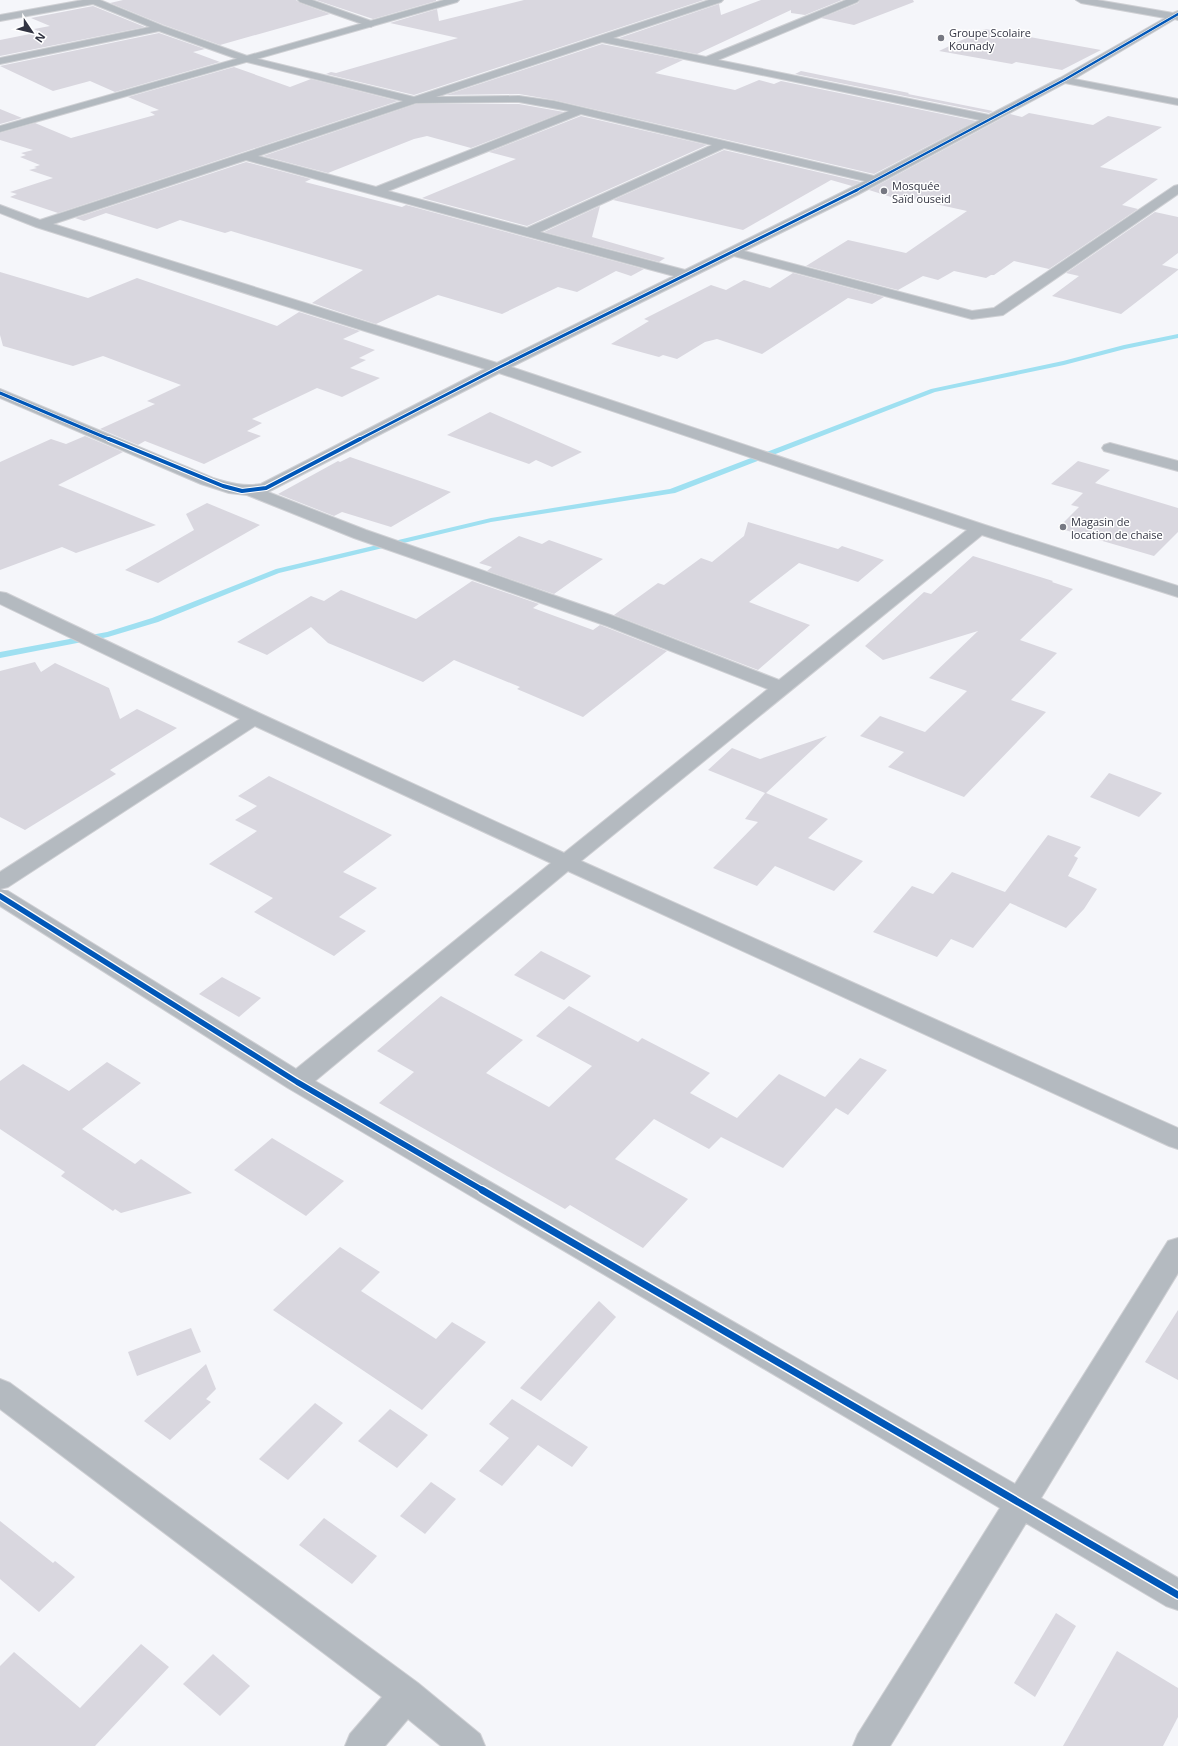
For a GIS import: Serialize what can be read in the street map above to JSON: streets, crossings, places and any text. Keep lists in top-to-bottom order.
{
  "places": ["Groupe Scolaire Kounady", "Mosquée Saïd ouseid", "Magasin de location de chaise"],
  "north": "bottom right"
}
